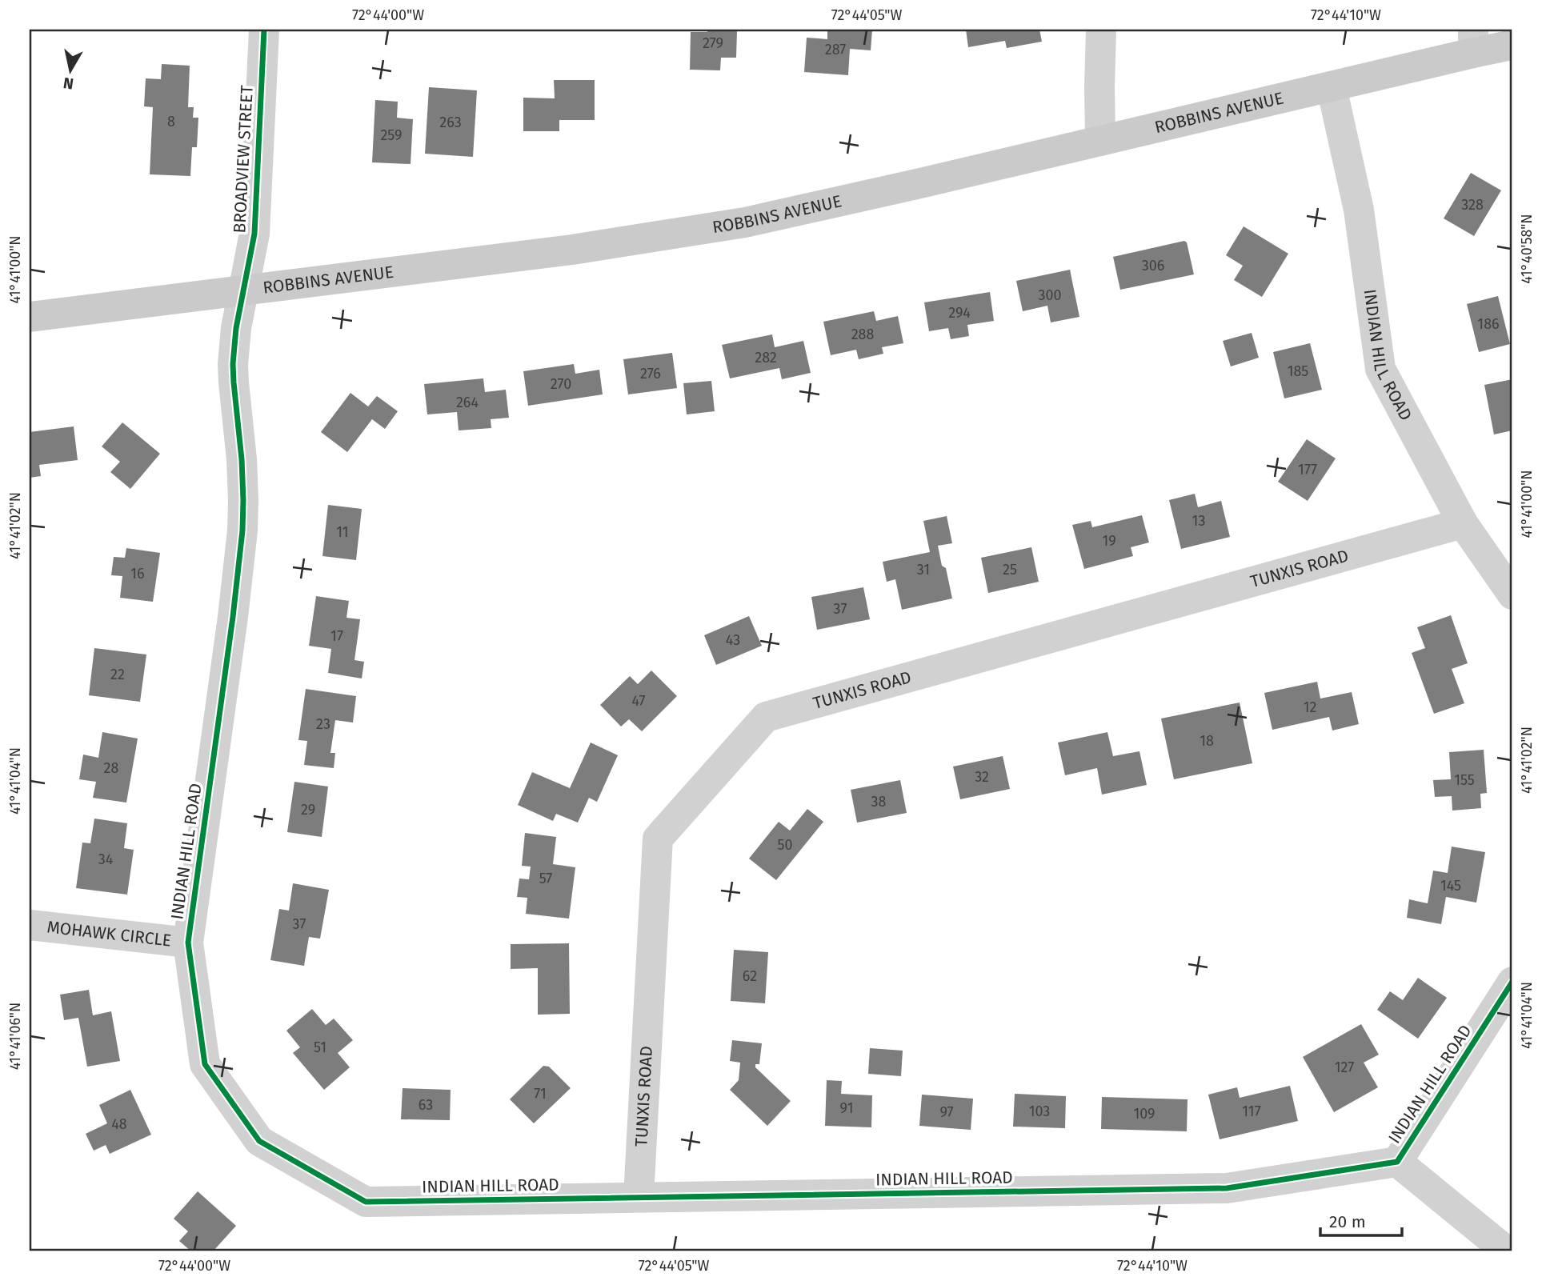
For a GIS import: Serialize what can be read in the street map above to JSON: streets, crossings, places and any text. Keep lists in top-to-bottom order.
{
  "streets": {
    "main road": ["ROBBINS AVENUE"],
    "street": [
      "BROADVIEW STREET",
      "INDIAN HILL ROAD",
      "TUNXIS ROAD",
      "MOHAWK CIRCLE"
    ]
  },
  "crossings": [
    ["ROBBINS AVENUE", "BROADVIEW STREET"],
    ["ROBBINS AVENUE", "INDIAN HILL ROAD"],
    ["BROADVIEW STREET", "INDIAN HILL ROAD"],
    ["INDIAN HILL ROAD", "TUNXIS ROAD"],
    ["INDIAN HILL ROAD", "MOHAWK CIRCLE"]
  ],
  "house_numbers": [
    "279",
    "287",
    "8",
    "263",
    "259",
    "328",
    "306",
    "300",
    "294",
    "186",
    "288",
    "282",
    "185",
    "276",
    "270",
    "264",
    "177",
    "13",
    "11",
    "19",
    "31",
    "25",
    "16",
    "37",
    "17",
    "43",
    "22",
    "47",
    "12",
    "23",
    "18",
    "28",
    "32",
    "155",
    "38",
    "29",
    "50",
    "34",
    "57",
    "145",
    "37",
    "62",
    "51",
    "127",
    "71",
    "63",
    "91",
    "103",
    "117",
    "97",
    "109",
    "48"
  ],
  "scale_bar": "20 m",
  "north": "bottom",
  "coordinates": [
    "72°44'00\"W",
    "72°44'05\"W",
    "72°44'10\"W",
    "41°40'58\"N",
    "41°41'00\"N",
    "41°41'02\"N",
    "41°41'04\"N",
    "41°41'06\"N"
  ]
}
